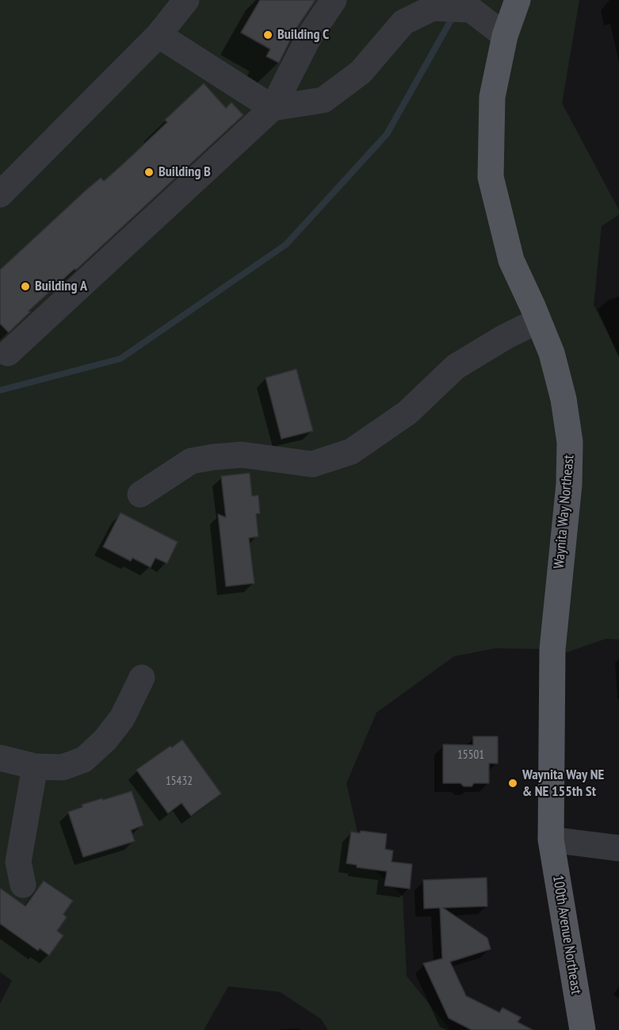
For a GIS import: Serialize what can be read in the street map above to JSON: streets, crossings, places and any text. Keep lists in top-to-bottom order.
{
  "streets": {
    "main road": ["Waynita Way Northeast", "100th Avenue Northeast"]
  },
  "crossings": [
    ["Waynita Way Northeast", "100th Avenue Northeast"]
  ],
  "places": [
    "Building C",
    "Building B",
    "Building A",
    "Waynita Way NE & NE 155th St"
  ],
  "house_numbers": ["15501", "15432"]
}
